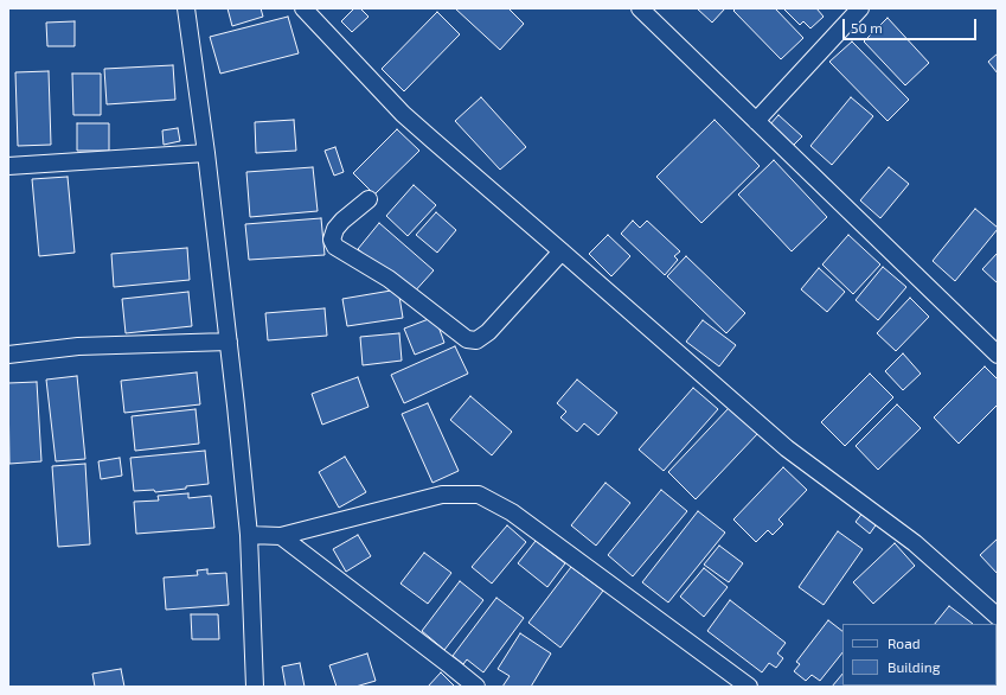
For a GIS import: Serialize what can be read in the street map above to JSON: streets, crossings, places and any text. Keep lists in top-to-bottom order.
{
  "legend": ["Road", "Building"],
  "scale_bar": "50 m"
}
